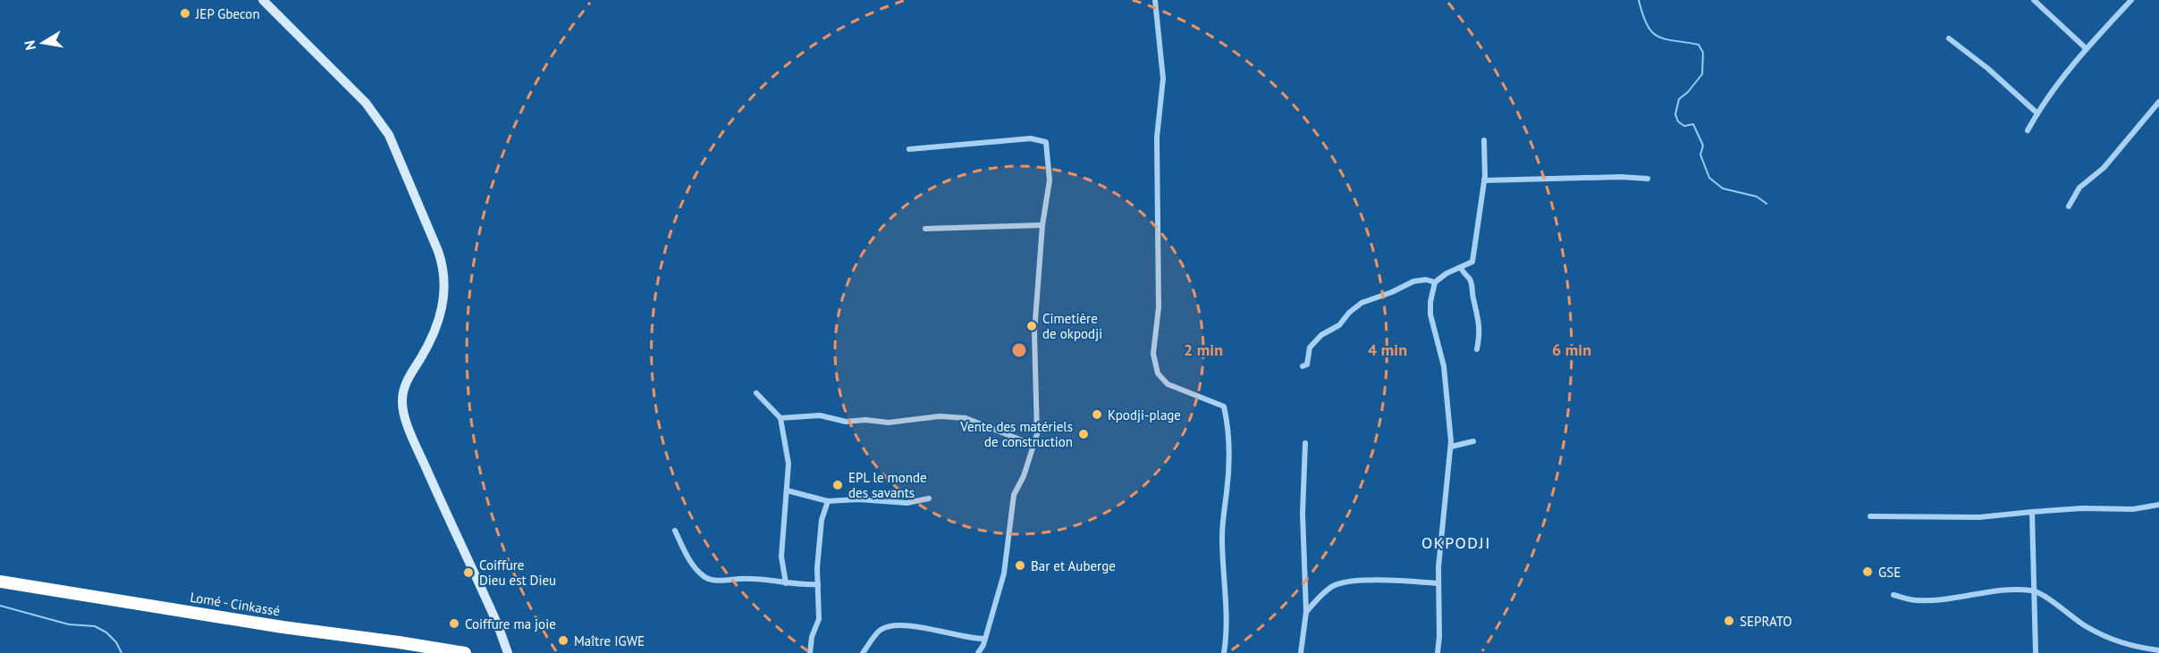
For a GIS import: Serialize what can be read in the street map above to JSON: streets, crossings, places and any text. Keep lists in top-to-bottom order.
{
  "streets": {
    "highway": ["Lomé - Cinkassé"]
  },
  "districts": ["OKPODJI"],
  "places": [
    "JEP Gbecon",
    "Cimetière de okpodji",
    "Kpodji-plage",
    "Vente des matériels de construction",
    "EPL le monde des savants",
    "Bar et Auberge",
    "GSE",
    "Coiffure Dieu est Dieu",
    "SEPRATO",
    "Coiffure ma joie",
    "Maître IGWE"
  ],
  "north": "left",
  "rings": ["2 min", "4 min", "6 min"]
}
